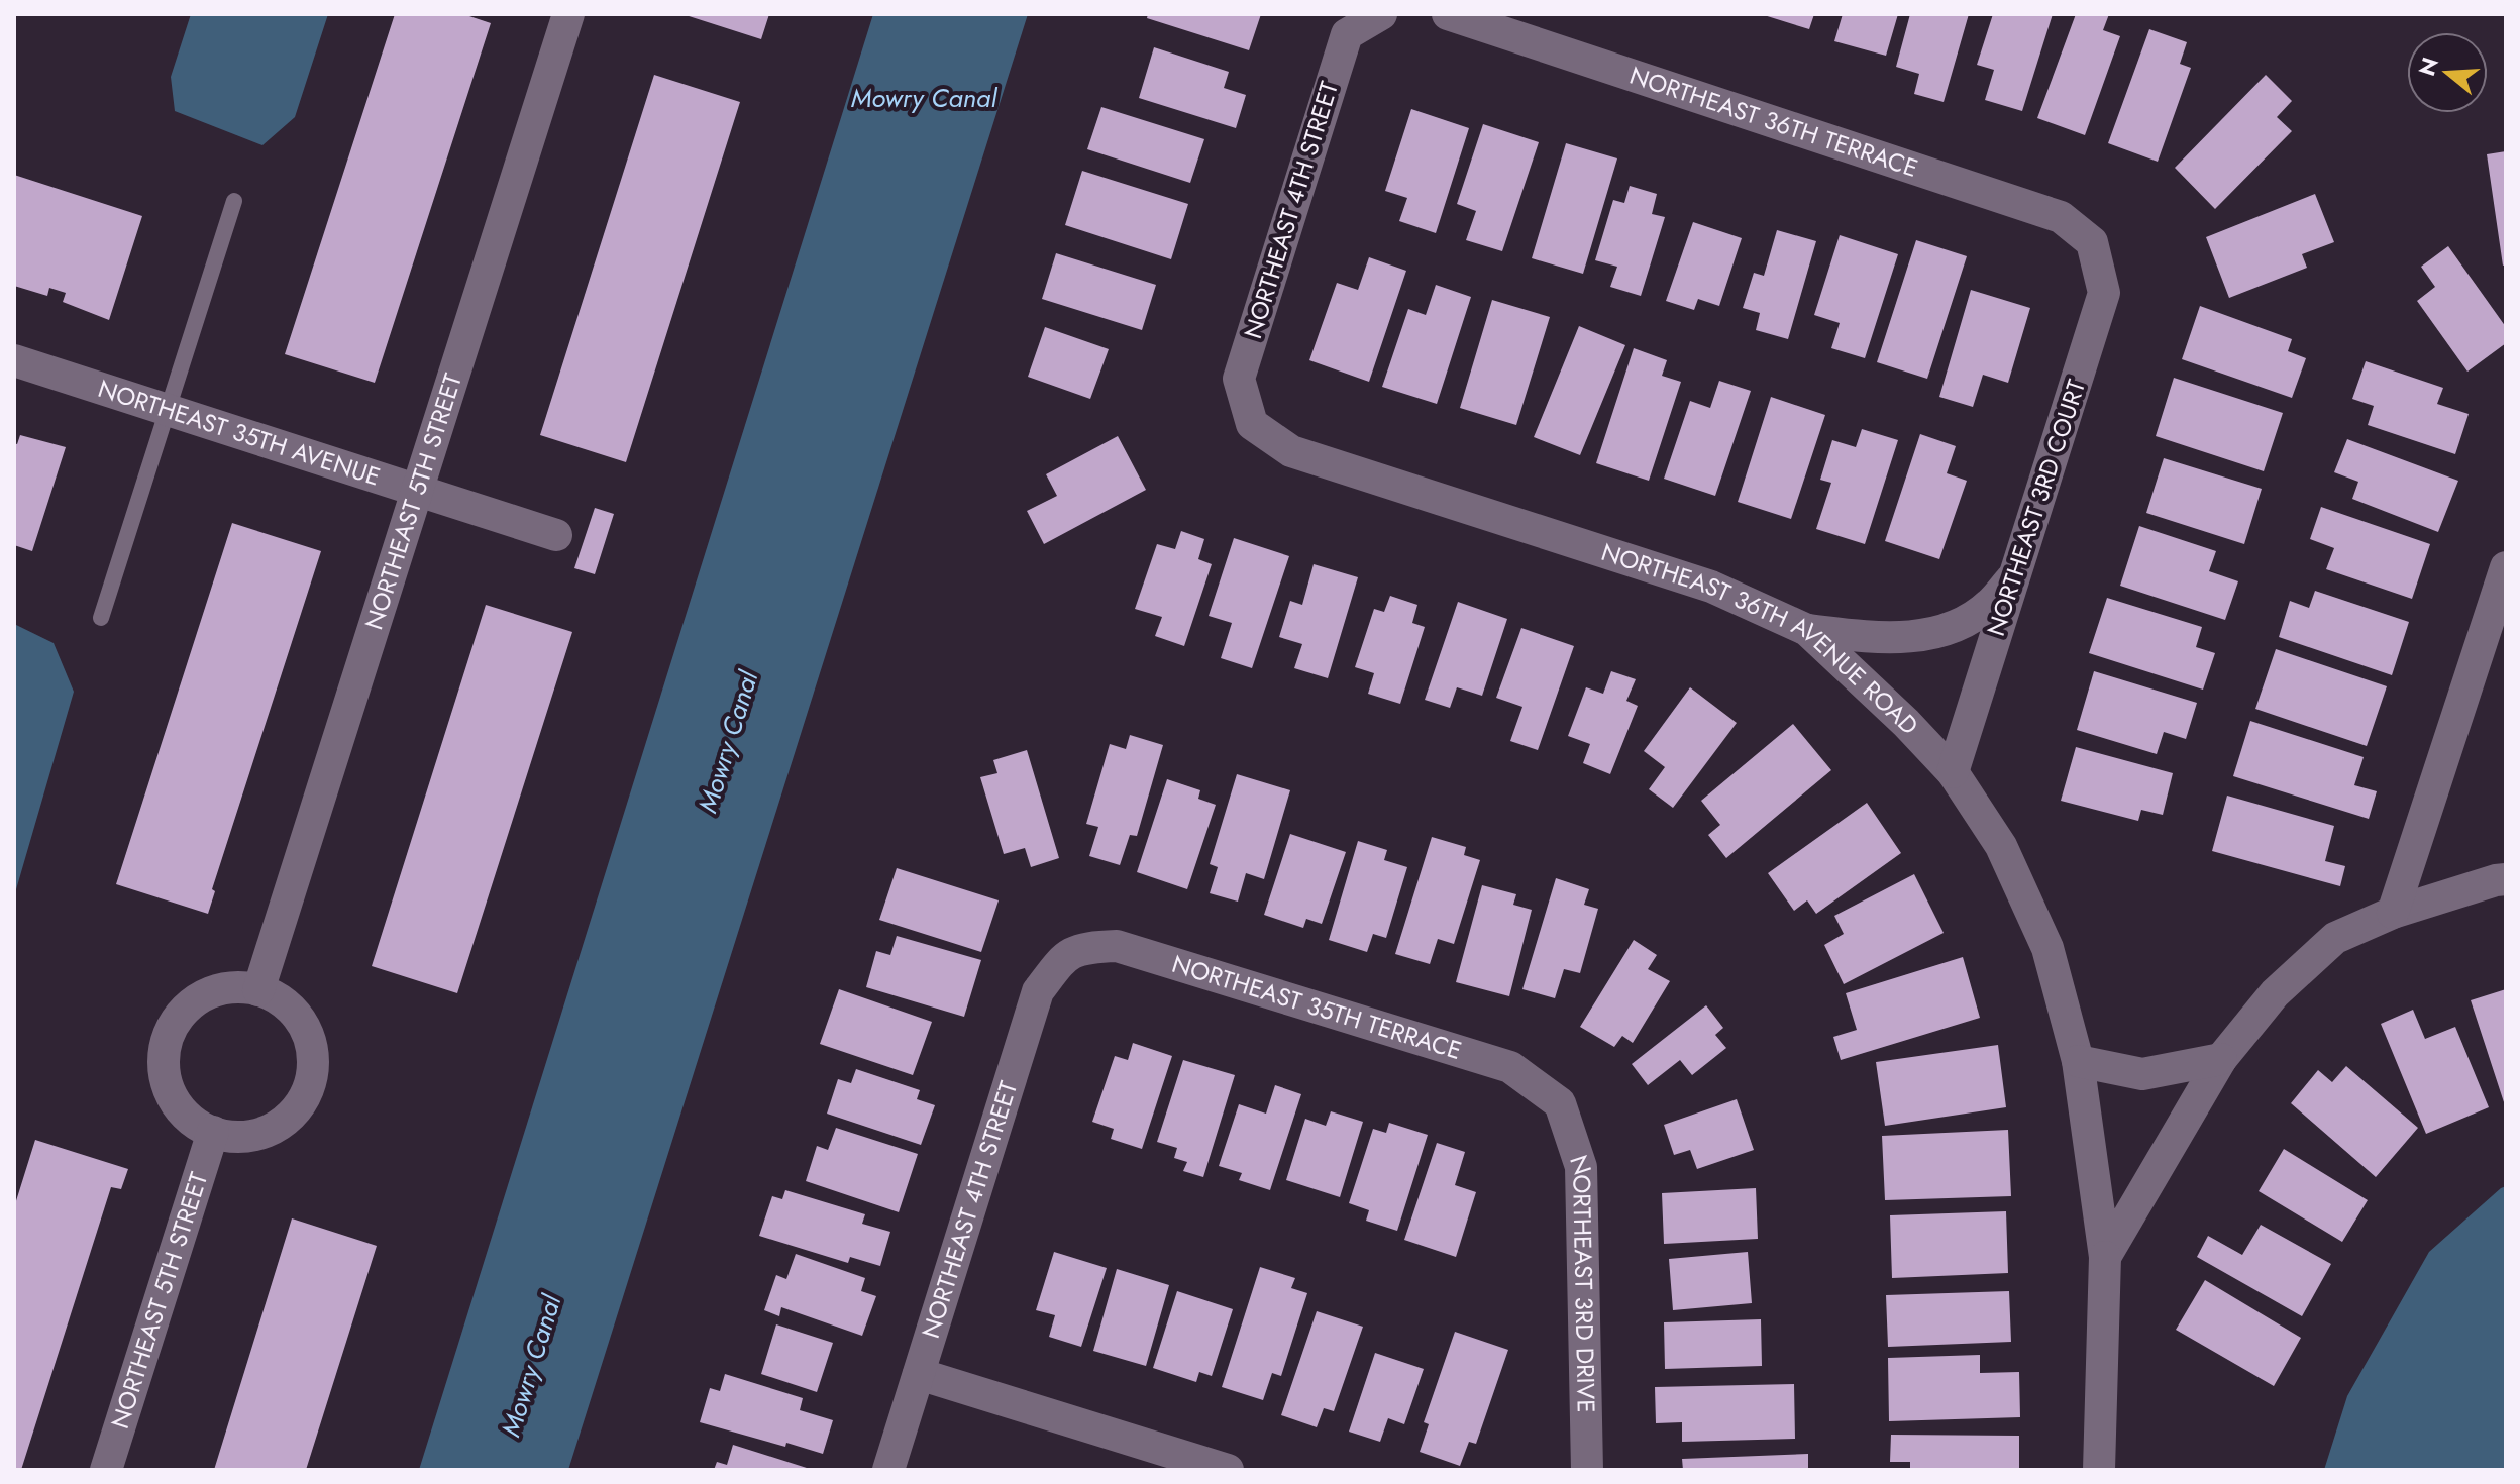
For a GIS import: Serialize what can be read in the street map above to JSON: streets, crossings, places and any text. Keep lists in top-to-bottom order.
{
  "streets": {
    "street": [
      "NORTHEAST 36TH TERRACE",
      "NORTHEAST 4TH STREET",
      "NORTHEAST 35TH AVENUE",
      "NORTHEAST 5TH STREET",
      "NORTHEAST 3RD COURT",
      "NORTHEAST 36TH AVENUE ROAD",
      "NORTHEAST 35TH TERRACE",
      "NORTHEAST 3RD DRIVE"
    ]
  },
  "crossings": [
    ["NORTHEAST 36TH TERRACE", "NORTHEAST 3RD COURT"],
    ["NORTHEAST 4TH STREET", "NORTHEAST 36TH AVENUE ROAD"],
    ["NORTHEAST 4TH STREET", "NORTHEAST 35TH TERRACE"],
    ["NORTHEAST 35TH AVENUE", "NORTHEAST 5TH STREET"],
    ["NORTHEAST 3RD COURT", "NORTHEAST 36TH AVENUE ROAD"],
    ["NORTHEAST 35TH TERRACE", "NORTHEAST 3RD DRIVE"]
  ],
  "water": ["Mowry Canal"],
  "north": "left"
}
